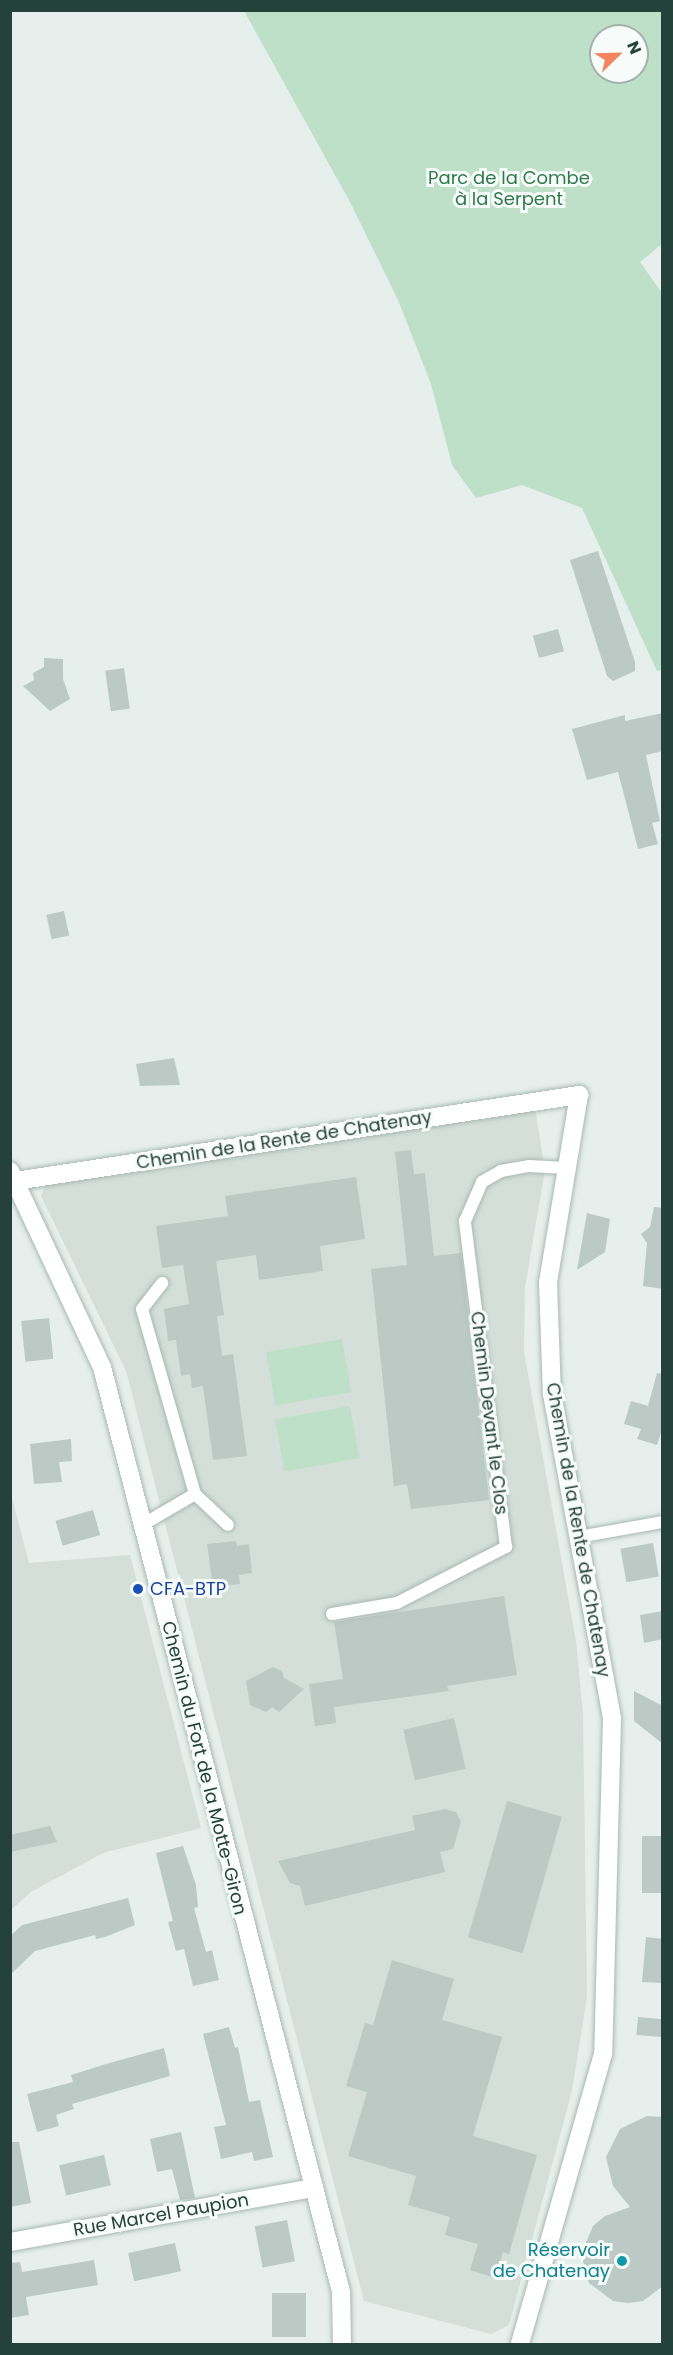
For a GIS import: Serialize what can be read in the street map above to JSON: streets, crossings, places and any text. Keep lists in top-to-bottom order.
{
  "streets": {
    "street": ["Chemin de la Rente de Chatenay", "Chemin du Fort de la Motte-Giron", "Rue Marcel Paupion"],
    "lane": ["Chemin Devant le Clos"]
  },
  "crossings": [
    ["Chemin de la Rente de Chatenay", "Chemin Devant le Clos"],
    ["Chemin de la Rente de Chatenay", "Chemin du Fort de la Motte-Giron"],
    ["Chemin du Fort de la Motte-Giron", "Rue Marcel Paupion"]
  ],
  "parks": ["Parc de la Combe à la Serpent"],
  "places": ["CFA-BTP", "Réservoir de Chatenay"],
  "north": "top right"
}
